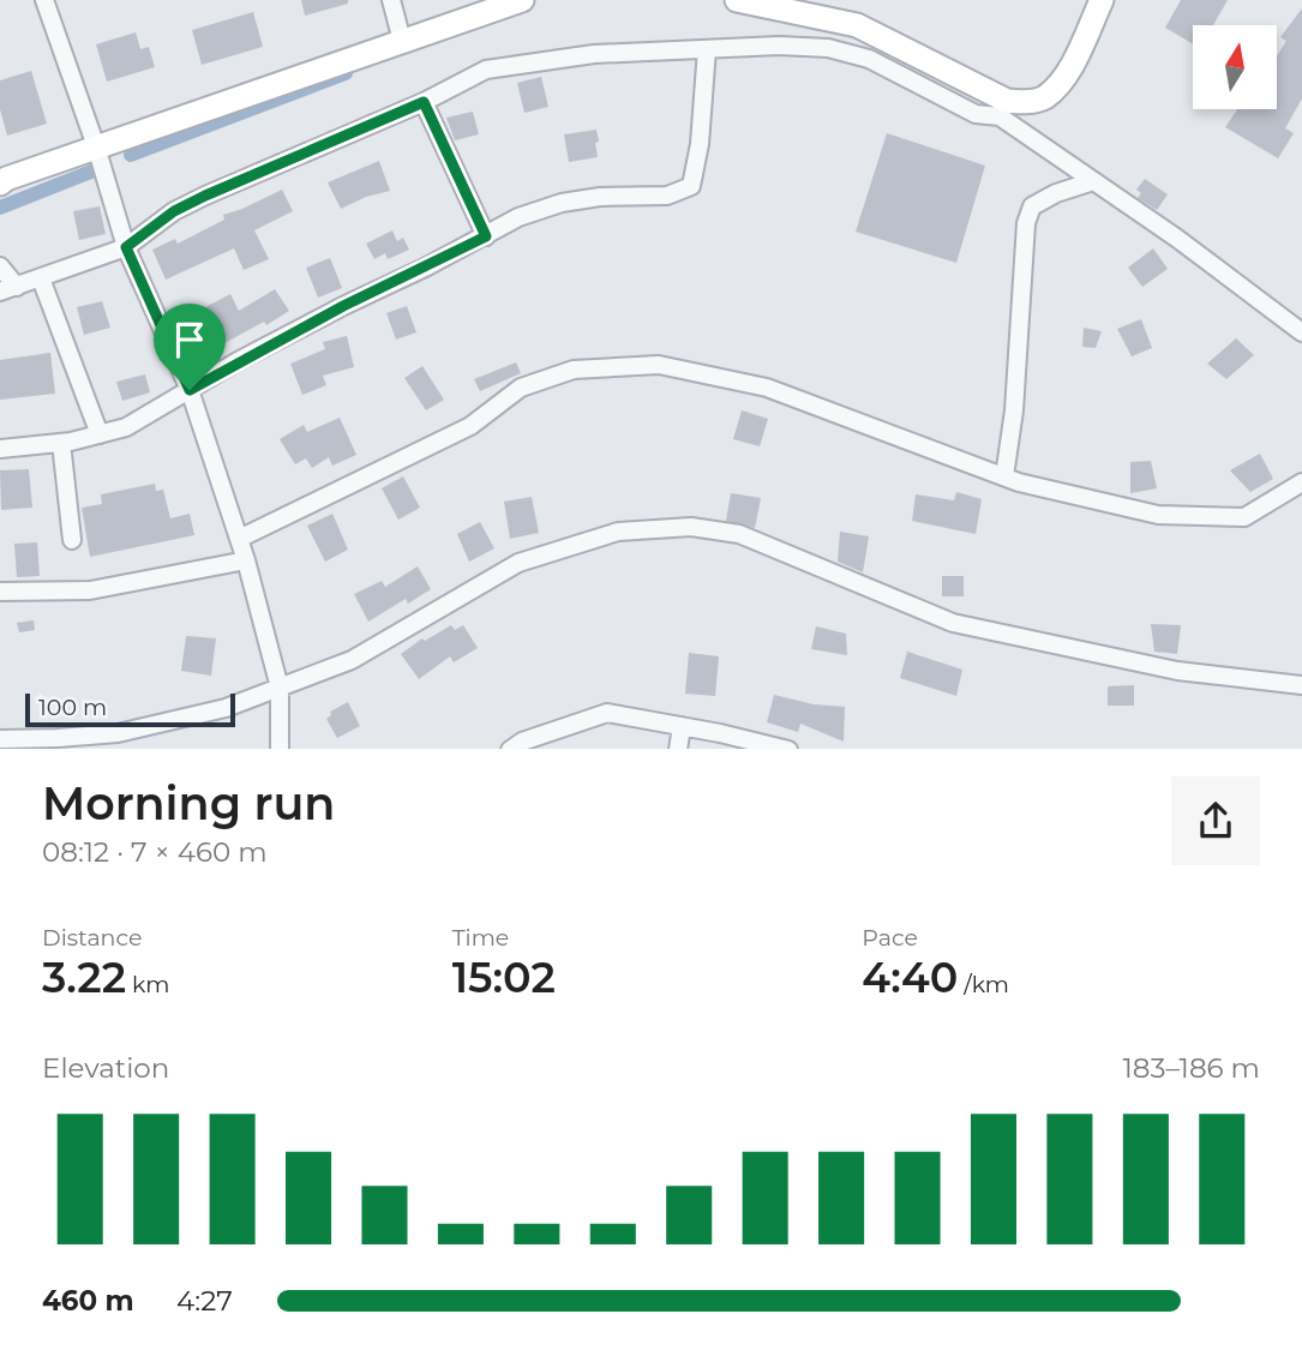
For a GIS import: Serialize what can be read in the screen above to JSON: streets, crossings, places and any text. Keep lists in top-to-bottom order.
{
  "scale_bar": "100 m",
  "north": "top",
  "page": {
    "scale": "100 m",
    "heading": ["Morning run", "08:12 · 7 × 460 m"],
    "stats": [
      ["Distance", "3.22 km"],
      ["Time", "15:02"],
      ["Pace", "4:40 /km"]
    ],
    "chart": ["Elevation", "183–186 m"],
    "list": [
      {
        "name": "460 m",
        "note": "4:27"
      }
    ]
  }
}
